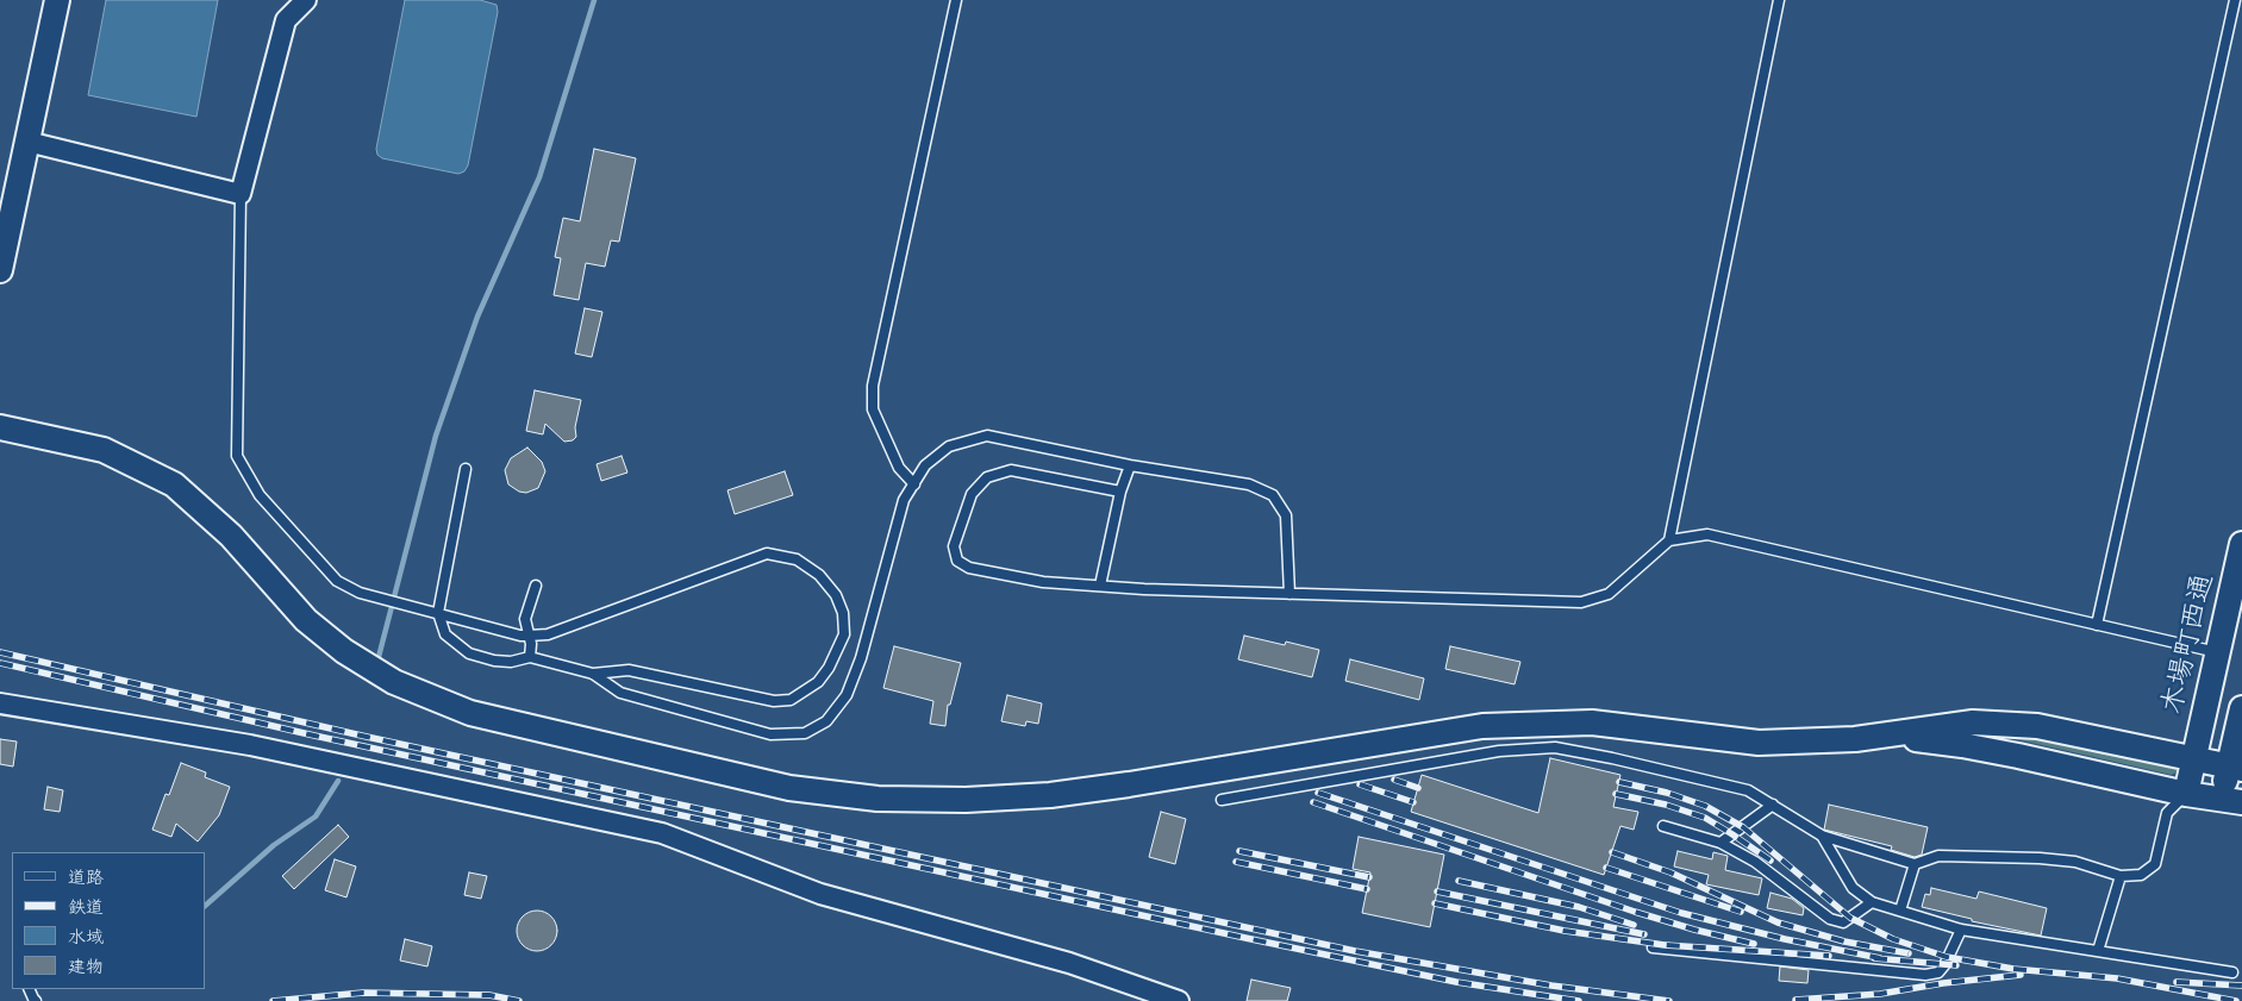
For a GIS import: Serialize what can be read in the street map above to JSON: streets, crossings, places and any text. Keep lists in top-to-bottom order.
{
  "streets": {
    "street": ["木場町西通"]
  },
  "legend": [
    "道路",
    "鉄道",
    "水域",
    "建物"
  ]
}
